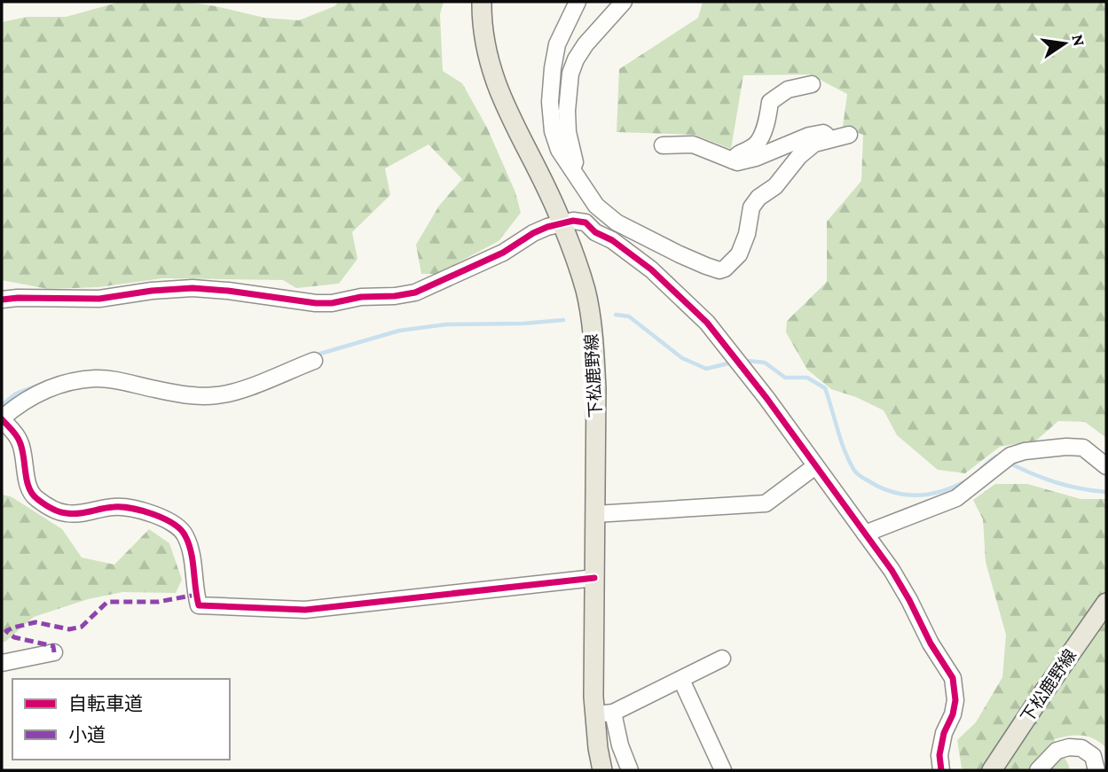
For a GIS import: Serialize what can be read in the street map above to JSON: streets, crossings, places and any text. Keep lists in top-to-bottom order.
{
  "streets": {
    "main road": ["下松鹿野線"]
  },
  "legend": ["自転車道", "小道"],
  "north": "right"
}
